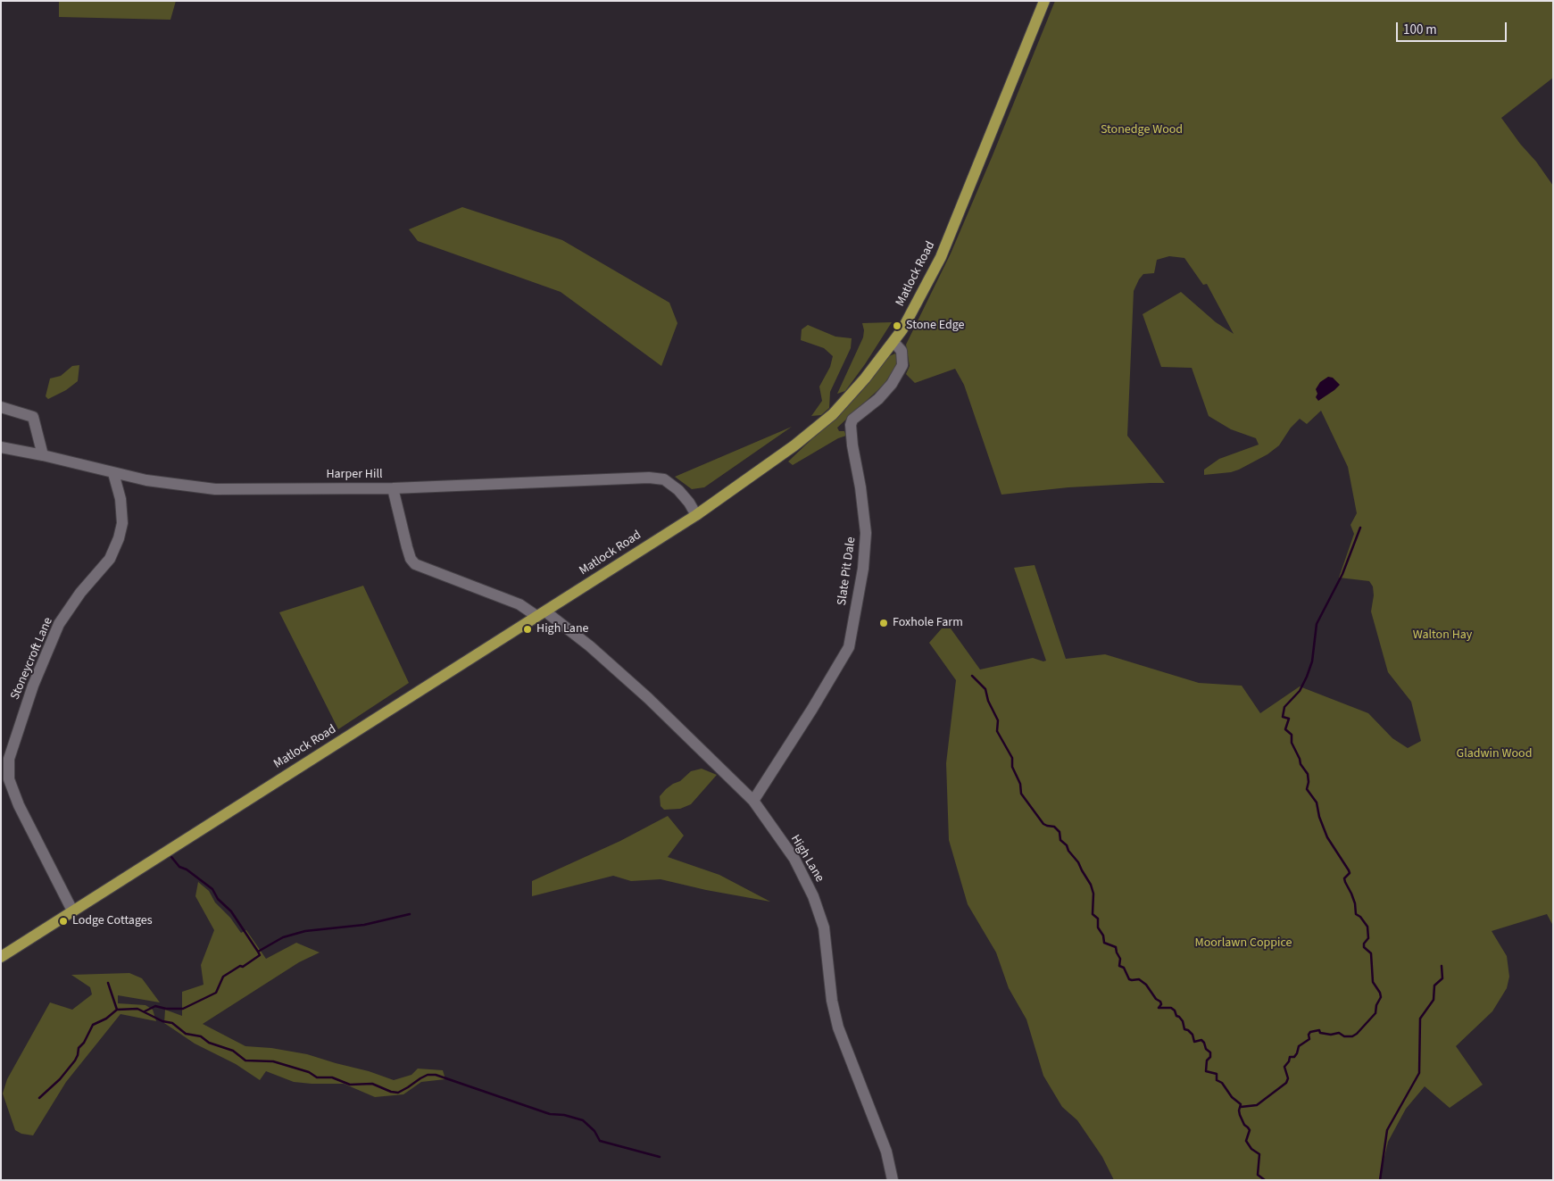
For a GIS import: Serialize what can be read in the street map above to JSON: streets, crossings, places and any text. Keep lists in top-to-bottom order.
{
  "streets": {
    "main road": ["Matlock Road"],
    "street": [
      "Harper Hill",
      "Slate Pit Dale",
      "Stoneycroft Lane",
      "High Lane"
    ]
  },
  "crossings": [
    ["Matlock Road", "Harper Hill"],
    ["Matlock Road", "Slate Pit Dale"],
    ["Matlock Road", "Stoneycroft Lane"],
    ["Matlock Road", "High Lane"],
    ["Harper Hill", "Stoneycroft Lane"],
    ["Harper Hill", "High Lane"],
    ["Slate Pit Dale", "High Lane"]
  ],
  "parks": [
    "Stonedge Wood",
    "Walton Hay",
    "Gladwin Wood",
    "Moorlawn Coppice"
  ],
  "places": [
    "Stone Edge",
    "Foxhole Farm",
    "High Lane",
    "Lodge Cottages"
  ],
  "scale_bar": "100 m"
}
